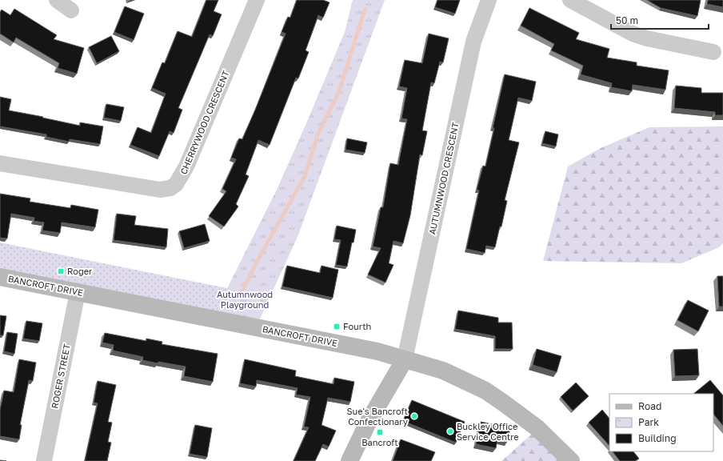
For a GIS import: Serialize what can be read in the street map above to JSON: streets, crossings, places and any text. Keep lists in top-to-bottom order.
{
  "streets": {
    "main road": ["BANCROFT DRIVE"],
    "street": ["CHERRYWOOD CRESCENT", "AUTUMNWOOD CRESCENT", "ROGER STREET"]
  },
  "crossings": [
    ["AUTUMNWOOD CRESCENT", "BANCROFT DRIVE"],
    ["BANCROFT DRIVE", "ROGER STREET"]
  ],
  "parks": ["Autumnwood Playground"],
  "places": {
    "transit": ["Roger", "Fourth", "Bancroft"],
    "other": ["Sue's Bancroft Confectionary", "Buckley Office Service Centre"]
  },
  "legend": ["Road", "Park", "Building"],
  "scale_bar": "50 m"
}
